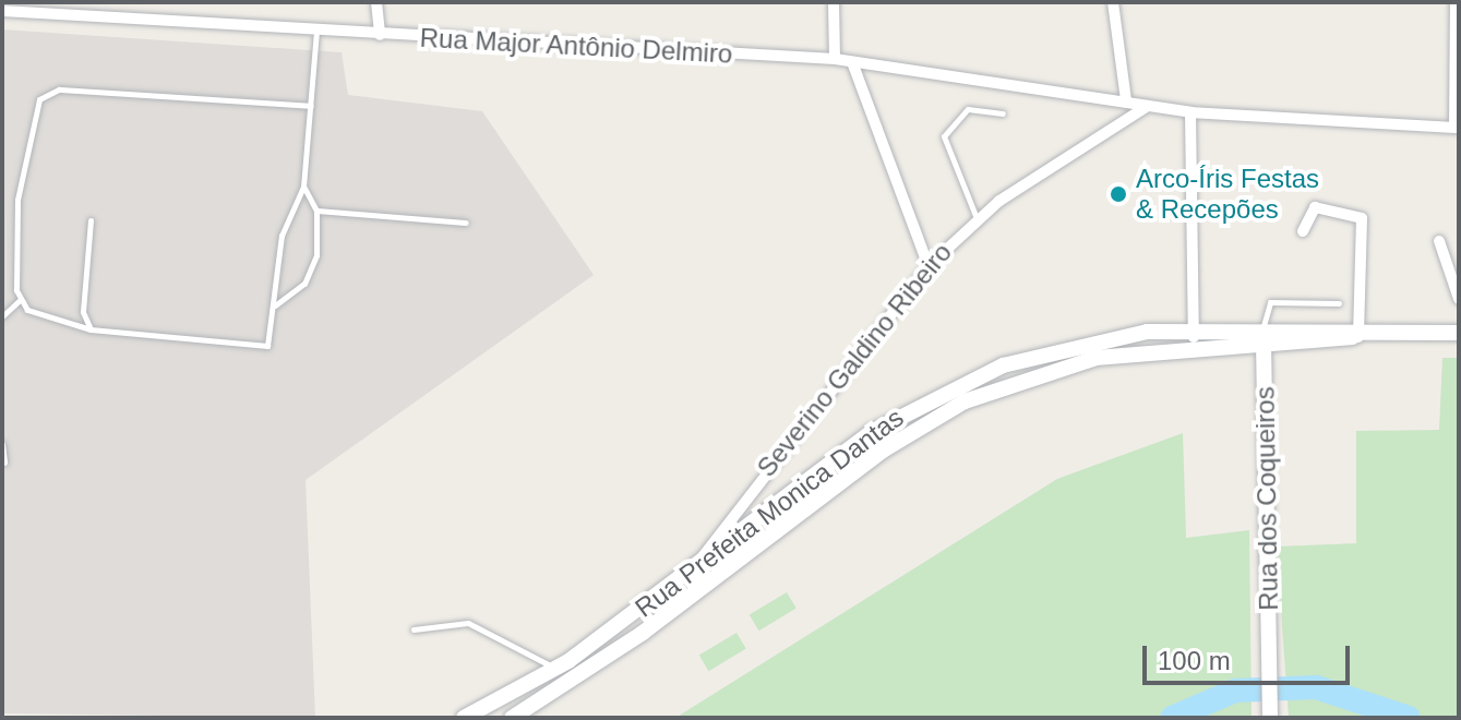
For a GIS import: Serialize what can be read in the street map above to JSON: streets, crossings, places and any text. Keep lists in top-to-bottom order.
{
  "streets": {
    "main road": ["Rua dos Coqueiros", "Rua Prefeita Monica Dantas"],
    "street": ["Rua Major Antônio Delmiro", "Severino Galdino Ribeiro"]
  },
  "crossings": [
    ["Rua Major Antônio Delmiro", "Severino Galdino Ribeiro"],
    ["Severino Galdino Ribeiro", "Rua Prefeita Monica Dantas"],
    ["Rua dos Coqueiros", "Rua Prefeita Monica Dantas"]
  ],
  "places": ["Arco-Íris Festas & Recepões"],
  "scale_bar": "100 m"
}
